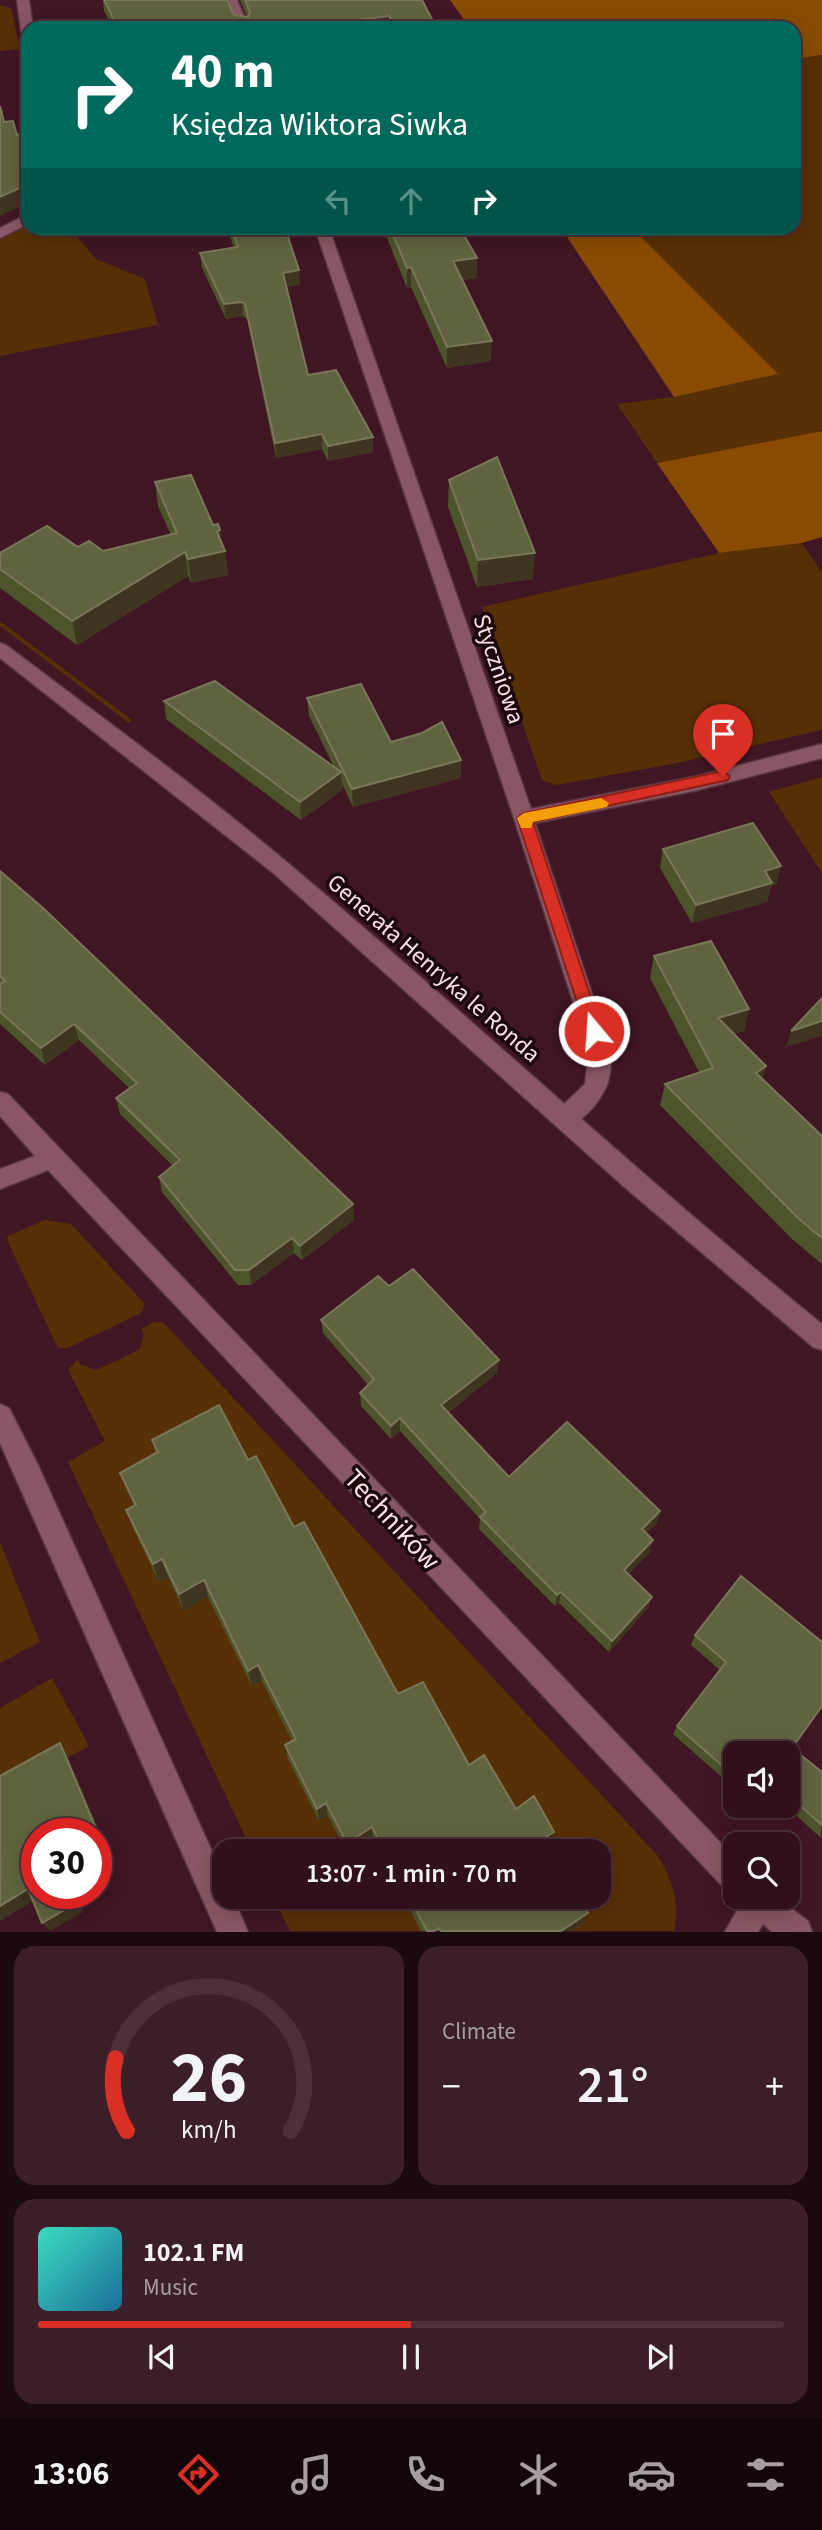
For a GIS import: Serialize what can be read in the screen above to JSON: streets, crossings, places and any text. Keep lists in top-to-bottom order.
{
  "streets": {
    "street": ["Styczniowa", "Generała Henryka le Ronda", "Techników"]
  },
  "crossings": [
    ["Styczniowa", "Generała Henryka le Ronda"]
  ],
  "page": {
    "turn": ["40 m", "Księdza Wiktora Siwka"],
    "limit": "30",
    "trip": "13:07 · 1 min · 70 m",
    "tile": "Climate",
    "heat": ["−", "21°", "+"],
    "song": ["102.1 FM", "Music"],
    "tabs": "13:06",
    "gauge": ["26", "km/h"]
  }
}
